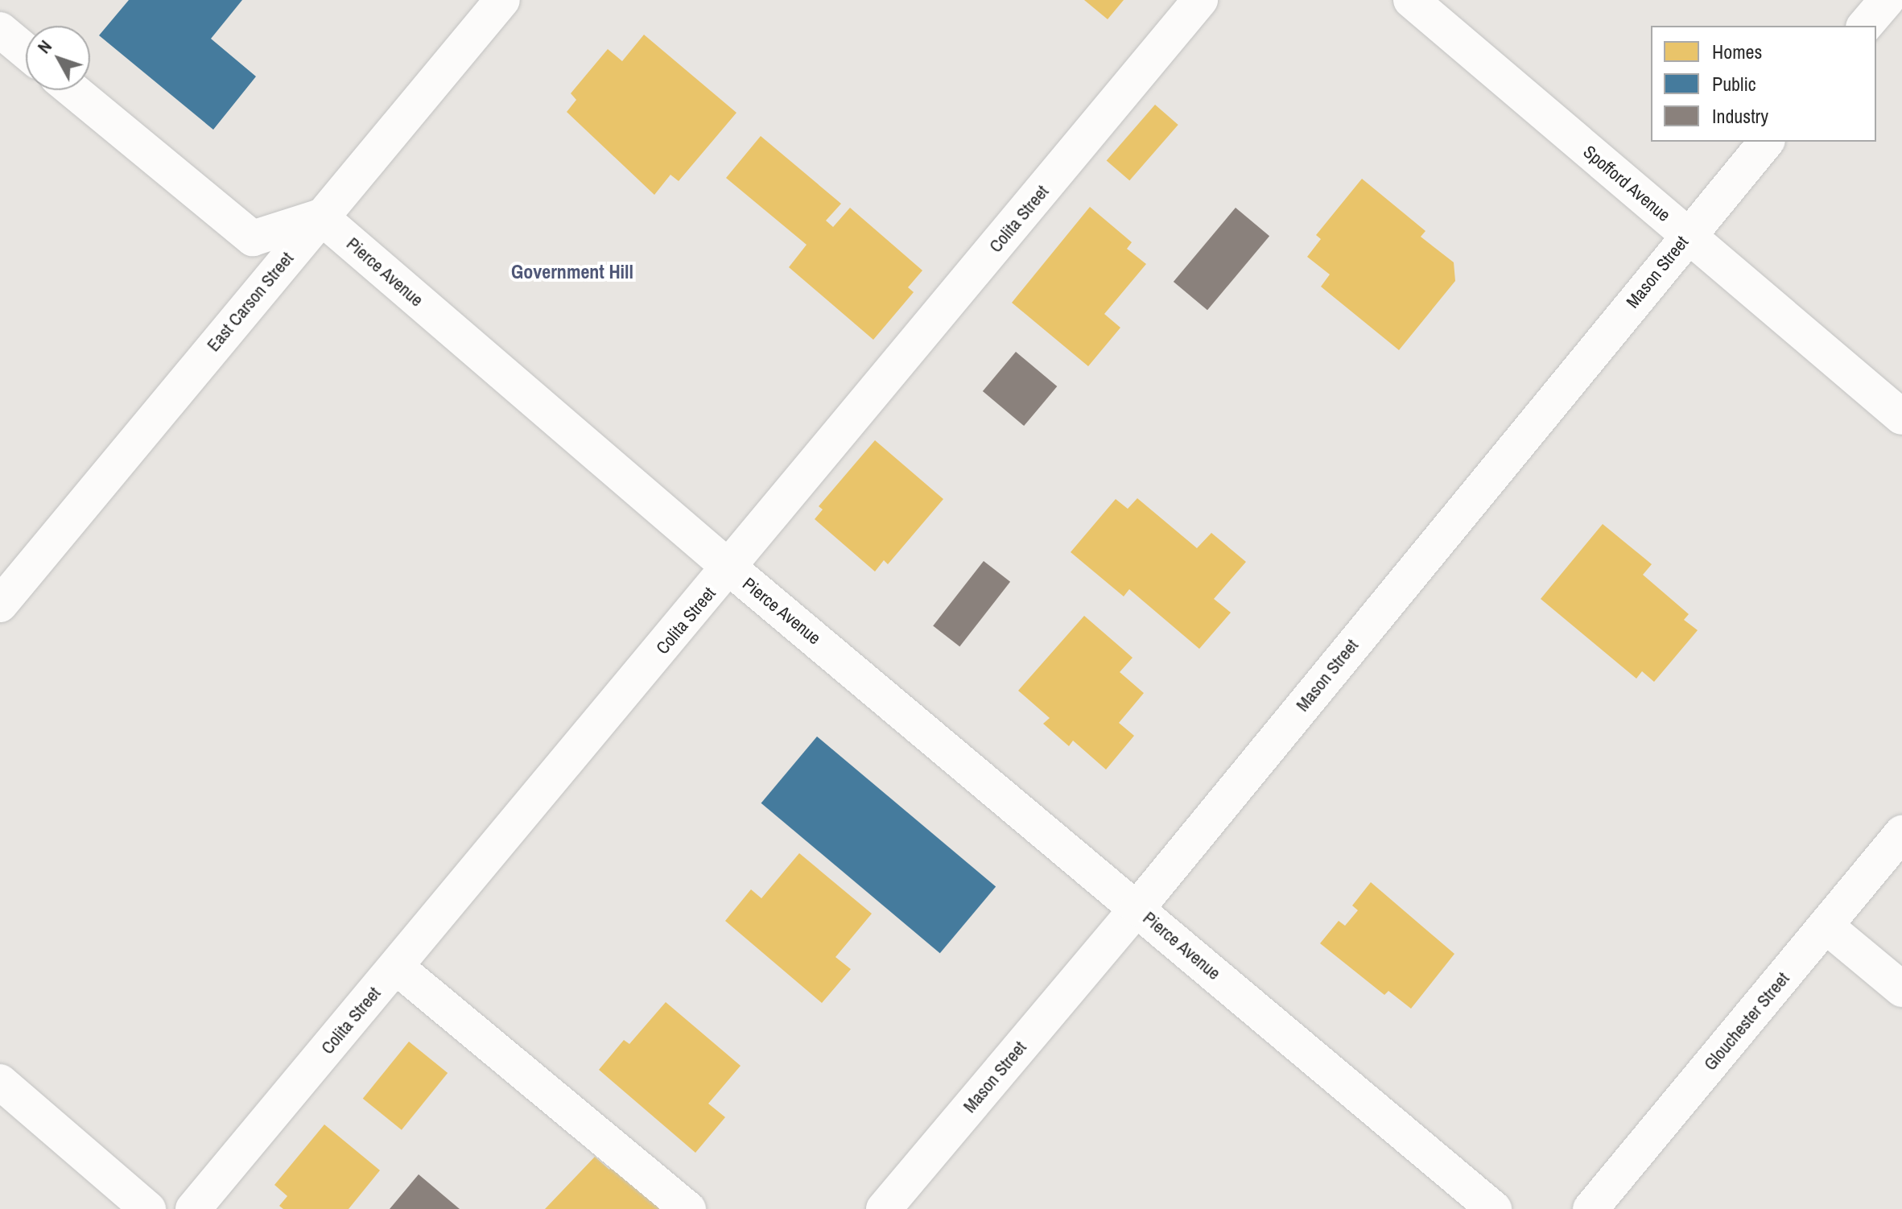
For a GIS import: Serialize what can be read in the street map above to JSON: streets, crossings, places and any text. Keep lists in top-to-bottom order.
{
  "streets": {
    "street": [
      "Spofford Avenue",
      "Colita Street",
      "Pierce Avenue",
      "Mason Street",
      "East Carson Street",
      "Glouchester Street"
    ]
  },
  "crossings": [
    ["Spofford Avenue", "Mason Street"],
    ["Colita Street", "Pierce Avenue"],
    ["Pierce Avenue", "Mason Street"],
    ["Pierce Avenue", "East Carson Street"]
  ],
  "districts": ["Government Hill"],
  "legend": ["Homes", "Public", "Industry"],
  "north": "top left"
}
